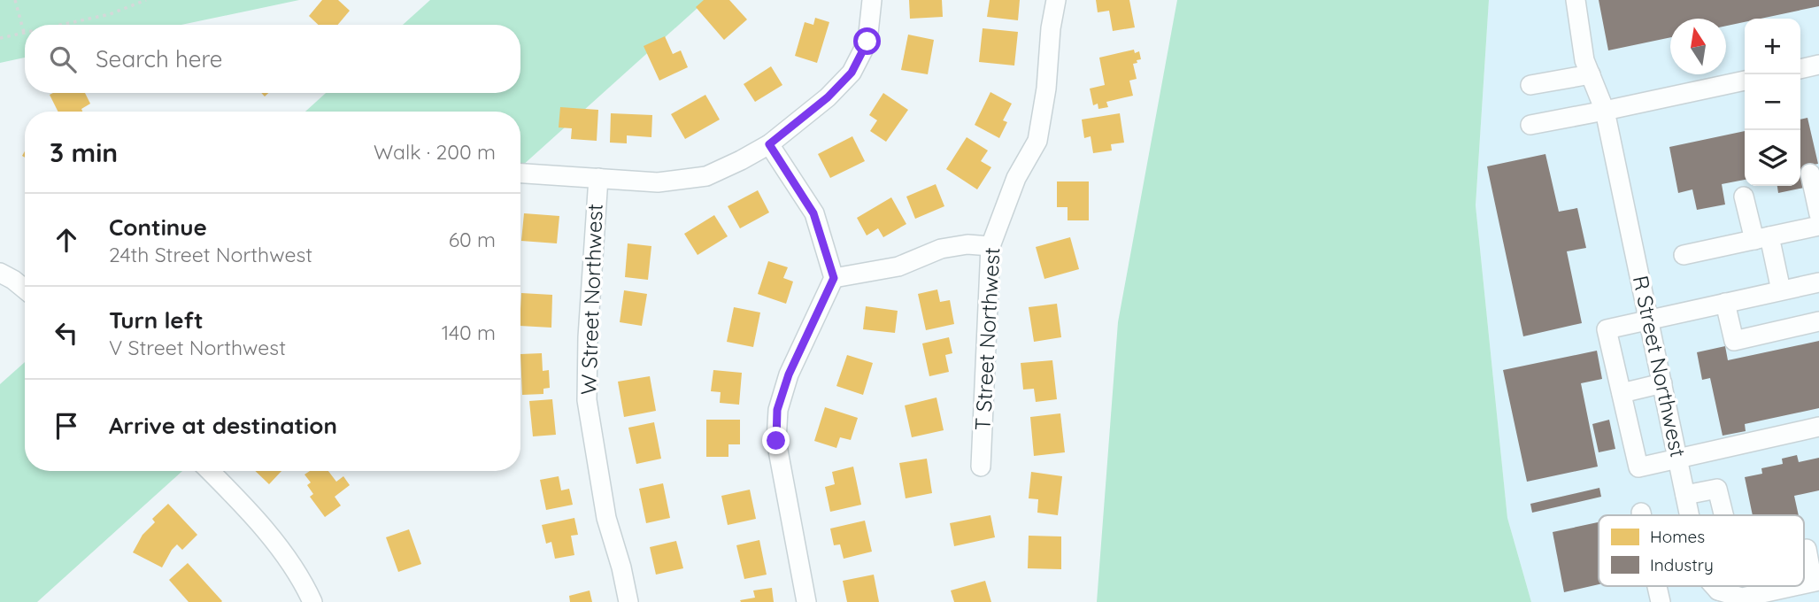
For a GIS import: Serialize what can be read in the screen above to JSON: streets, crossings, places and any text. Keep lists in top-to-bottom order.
{
  "streets": {
    "street": ["W Street Northwest", "T Street Northwest", "R Street Northwest"]
  },
  "legend": ["Homes", "Industry"],
  "north": "top",
  "page": {
    "map_buttons": ["+", "−"],
    "search": "Search here",
    "heading": ["3 min", "Walk · 200 m"],
    "list": [
      ["Continue", "24th Street Northwest", "60 m"],
      ["Turn left", "V Street Northwest", "140 m"],
      "Arrive at destination"
    ]
  }
}
